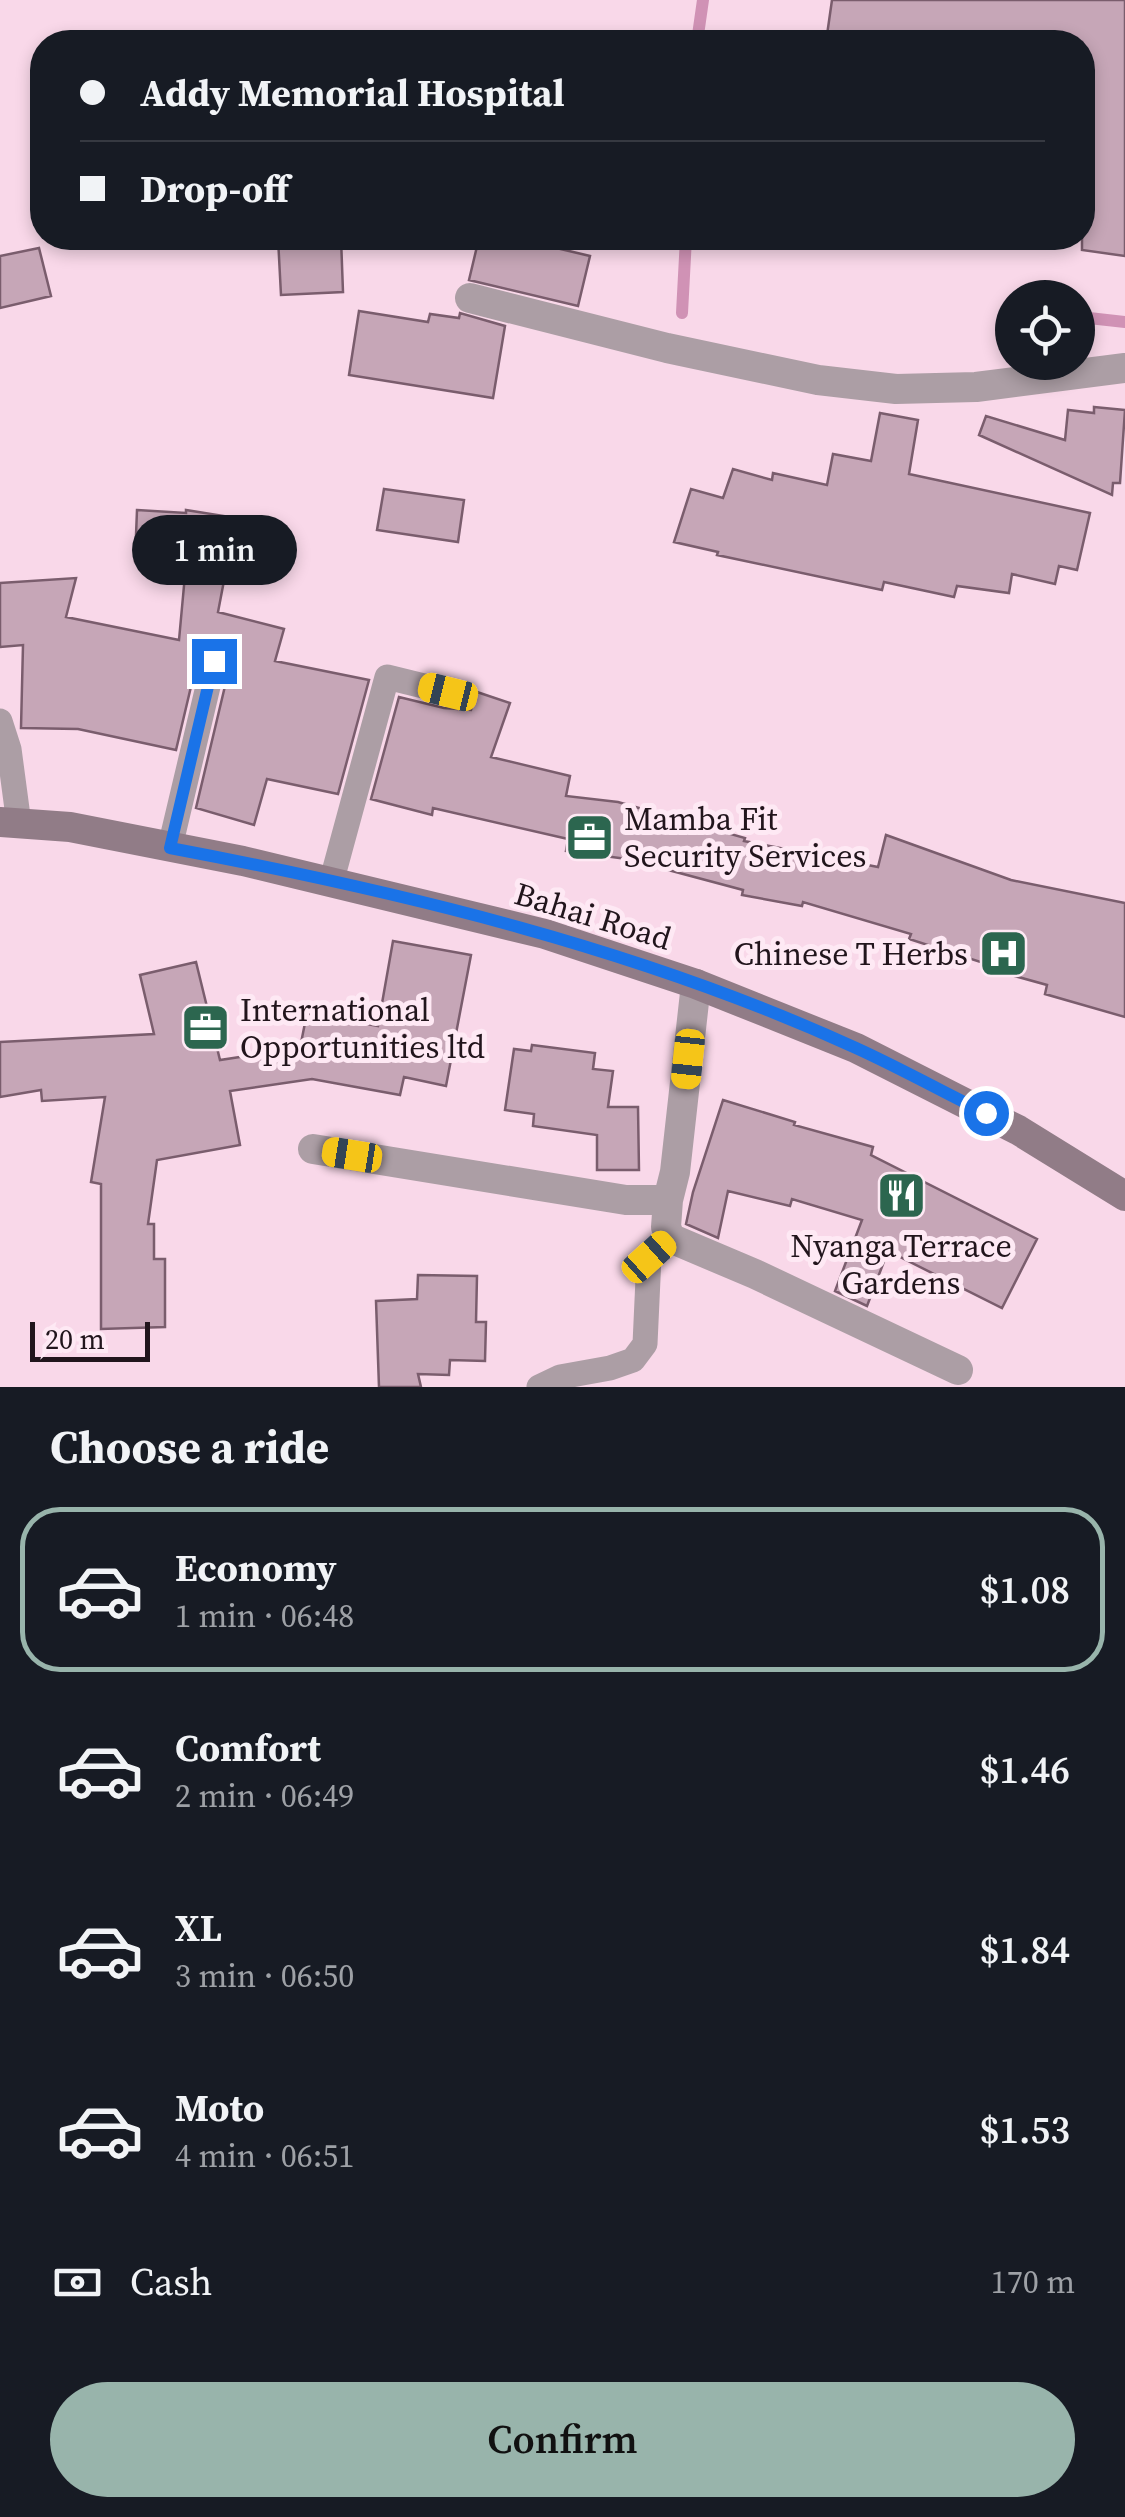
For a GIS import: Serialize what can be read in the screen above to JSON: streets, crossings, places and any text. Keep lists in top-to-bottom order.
{
  "streets": {
    "street": ["Bahai Road"]
  },
  "places": {
    "office": ["Mamba Fit Security Services", "International Opportunities ltd"],
    "hospital": ["Chinese T Herbs"],
    "restaurant": ["Nyanga Terrace Gardens"]
  },
  "scale_bar": "20 m",
  "page": {
    "banner": ["Addy Memorial Hospital", "Drop-off"],
    "bubble": "1 min",
    "scale": "20 m",
    "heading": "Choose a ride",
    "list": [
      {
        "name": "Economy",
        "note": "1 min · 06:48",
        "value": "$1.08"
      },
      {
        "name": "Comfort",
        "note": "2 min · 06:49",
        "value": "$1.46"
      },
      {
        "name": "XL",
        "note": "3 min · 06:50",
        "value": "$1.84"
      },
      {
        "name": "Moto",
        "note": "4 min · 06:51",
        "value": "$1.53"
      }
    ],
    "pay": ["Cash", "170 m"],
    "buttons": "Confirm"
  }
}
